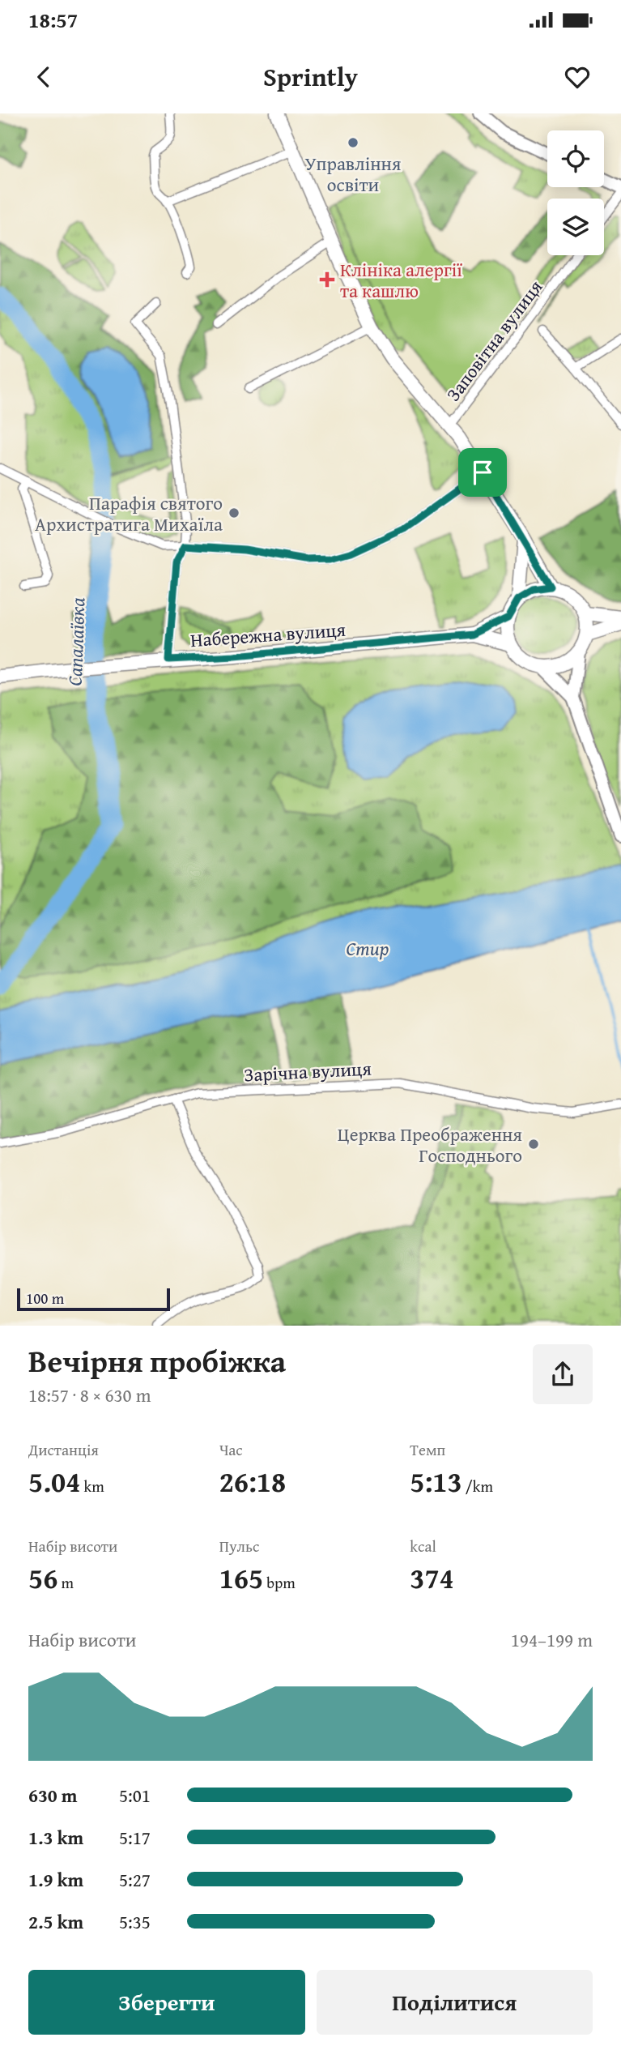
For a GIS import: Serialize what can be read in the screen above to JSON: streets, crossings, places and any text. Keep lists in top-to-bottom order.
{
  "streets": {
    "main road": ["Набережна вулиця"],
    "street": ["Заповітна вулиця", "Зарічна вулиця"]
  },
  "water": ["Сапалаївка", "Стир"],
  "places": {
    "other": ["Управління освіти", "Парафія святого Архистратига Михаїла", "Церква Преображення Господнього"],
    "health": ["Клініка алергії та кашлю"]
  },
  "scale_bar": "100 m",
  "page": {
    "status": "18:57",
    "header": "Sprintly",
    "scale": "100 m",
    "heading": ["Вечірня пробіжка", "18:57 · 8 × 630 m"],
    "stats": [
      ["Дистанція", "5.04 km"],
      ["Час", "26:18"],
      ["Темп", "5:13 /km"],
      ["Набір висоти", "56 m"],
      ["Пульс", "165 bpm"],
      ["kcal", "374"]
    ],
    "chart": ["Набір висоти", "194–199 m"],
    "list": [
      {
        "name": "630 m",
        "note": "5:01"
      },
      {
        "name": "1.3 km",
        "note": "5:17"
      },
      {
        "name": "1.9 km",
        "note": "5:27"
      },
      {
        "name": "2.5 km",
        "note": "5:35"
      }
    ],
    "buttons": ["Зберегти", "Поділитися"]
  }
}
